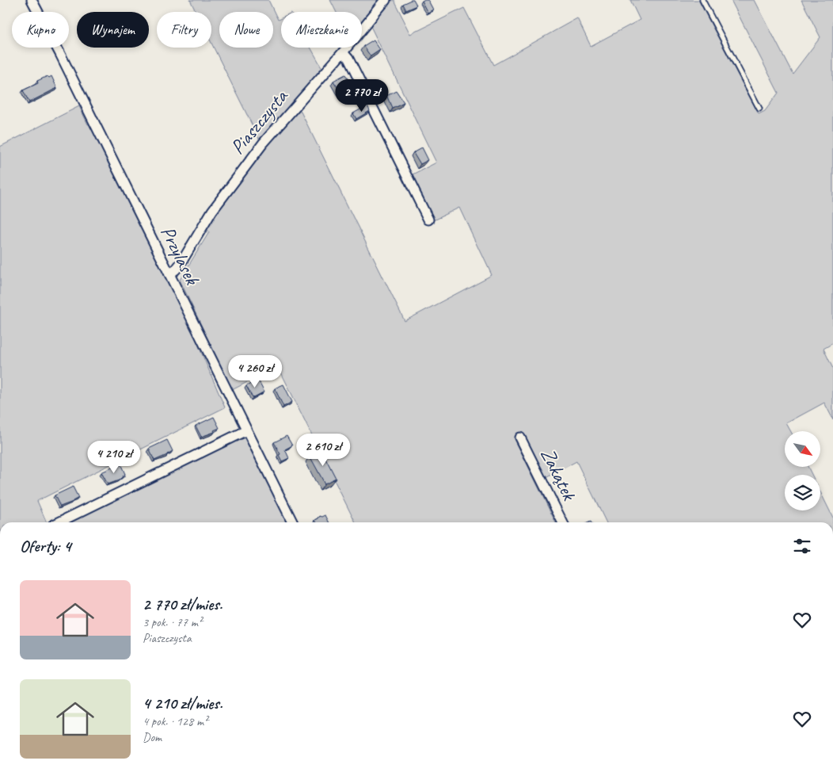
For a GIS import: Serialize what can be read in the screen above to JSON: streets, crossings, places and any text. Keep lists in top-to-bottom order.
{
  "streets": {
    "street": ["Piaszczysta", "Przylasek", "Zakątek"]
  },
  "crossings": [
    ["Piaszczysta", "Przylasek"]
  ],
  "north": "bottom right",
  "page": {
    "chip": [
      "Kupno",
      "Wynajem",
      "Filtry",
      "Nowe",
      "Mieszkanie"
    ],
    "price": [
      "2 770 zł",
      "4 260 zł",
      "2 610 zł",
      "4 210 zł"
    ],
    "heading": "Oferty: 4",
    "list": [
      {
        "name": "2 770 zł/mies.",
        "note": "3 pok. · 77 m² · Piaszczysta"
      },
      {
        "name": "4 210 zł/mies.",
        "note": "4 pok. · 128 m² · Dom"
      }
    ]
  }
}
